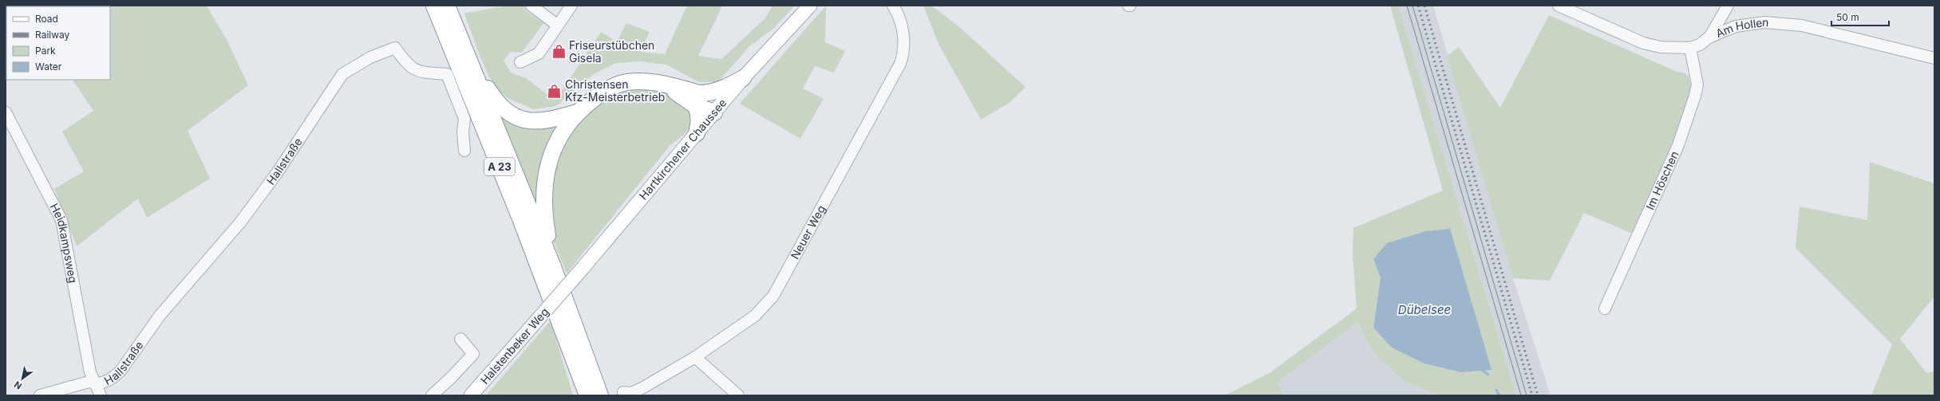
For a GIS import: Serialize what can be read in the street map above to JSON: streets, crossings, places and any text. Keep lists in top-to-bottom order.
{
  "streets": {
    "highway": ["A 23"],
    "main road": ["Hartkirchener Chaussee", "Halstenbeker Weg"],
    "street": [
      "Am Hollen",
      "Hallstraße",
      "Im Höschen",
      "Neuer Weg",
      "Heidkampsweg"
    ]
  },
  "crossings": [
    ["Am Hollen", "Im Höschen"],
    ["Hartkirchener Chaussee", "Halstenbeker Weg"],
    ["Hallstraße", "Heidkampsweg"]
  ],
  "water": ["Dübelsee"],
  "places": {
    "shop": ["Friseurstübchen Gisela", "Christensen Kfz-Meisterbetrieb"]
  },
  "legend": [
    "Road",
    "Railway",
    "Park",
    "Water"
  ],
  "scale_bar": "50 m",
  "north": "bottom left"
}
